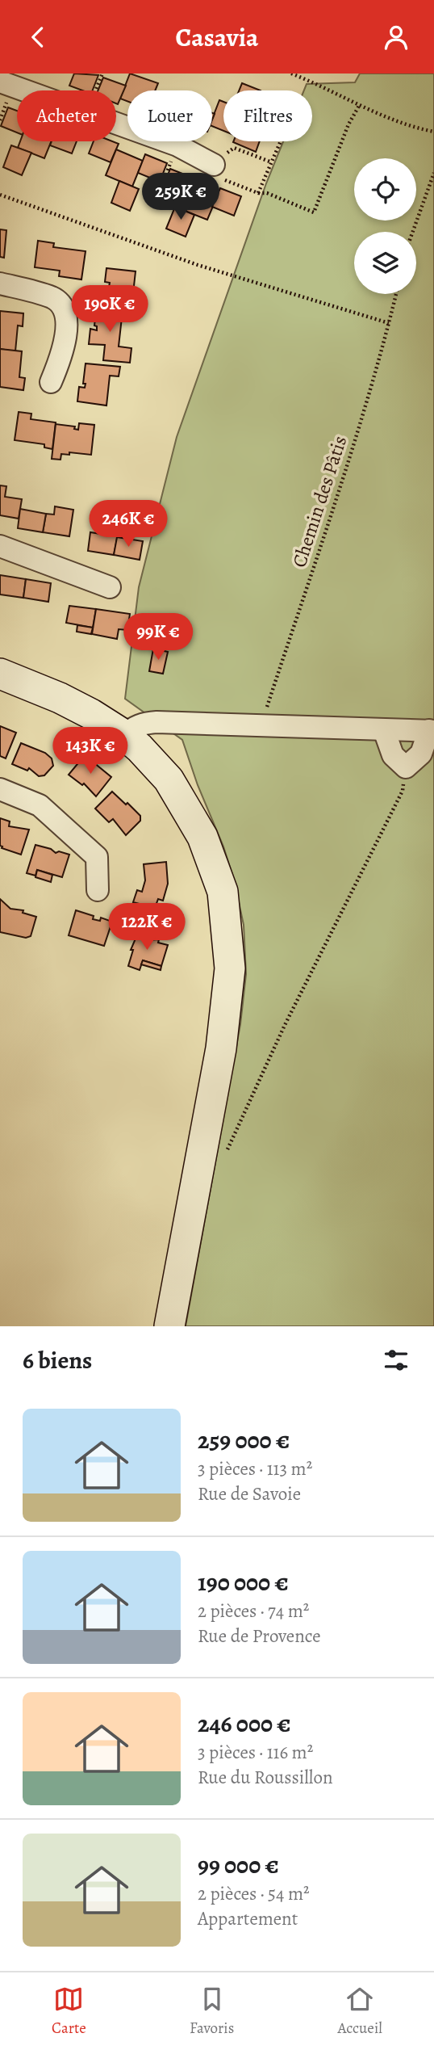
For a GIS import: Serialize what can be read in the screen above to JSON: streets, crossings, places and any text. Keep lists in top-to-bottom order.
{
  "streets": {
    "path": ["Chemin des Pâtis"]
  },
  "page": {
    "header": "Casavia",
    "chip": ["Acheter", "Louer", "Filtres"],
    "price": [
      "259K €",
      "190K €",
      "246K €",
      "99K €",
      "143K €",
      "122K €"
    ],
    "heading": "6 biens",
    "list": [
      {
        "name": "259 000 €",
        "note": "3 pièces · 113 m² · Rue de Savoie"
      },
      {
        "name": "190 000 €",
        "note": "2 pièces · 74 m² · Rue de Provence"
      },
      {
        "name": "246 000 €",
        "note": "3 pièces · 116 m² · Rue du Roussillon"
      },
      {
        "name": "99 000 €",
        "note": "2 pièces · 54 m² · Appartement"
      }
    ],
    "tabs": ["Carte", "Favoris", "Accueil"]
  }
}
